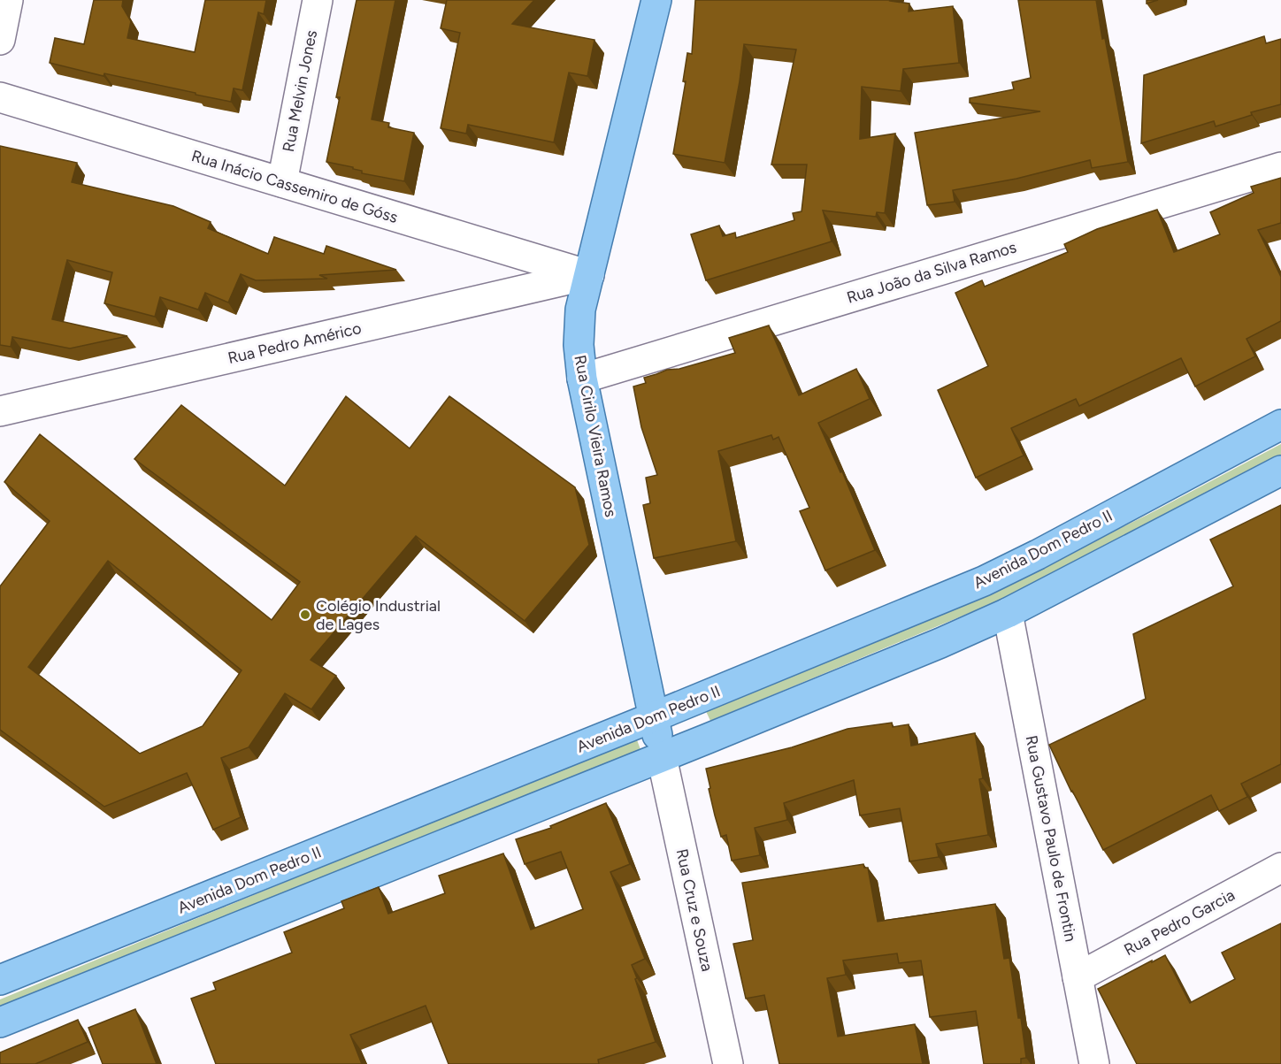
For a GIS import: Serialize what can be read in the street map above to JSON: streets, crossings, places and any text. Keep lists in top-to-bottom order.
{
  "streets": {
    "main road": ["Rua Cirilo Vieira Ramos", "Avenida Dom Pedro II"],
    "street": [
      "Rua Melvin Jones",
      "Rua Inácio Cassemiro de Góss",
      "Rua João da Silva Ramos",
      "Rua Pedro Américo",
      "Rua Gustavo Paulo de Frontin",
      "Rua Cruz e Souza",
      "Rua Pedro Garcia"
    ]
  },
  "crossings": [
    ["Rua Melvin Jones", "Rua Inácio Cassemiro de Góss"],
    ["Rua Inácio Cassemiro de Góss", "Rua Pedro Américo"],
    ["Rua Inácio Cassemiro de Góss", "Rua Cirilo Vieira Ramos"],
    ["Rua João da Silva Ramos", "Rua Cirilo Vieira Ramos"],
    ["Rua Pedro Américo", "Rua Cirilo Vieira Ramos"],
    ["Rua Cirilo Vieira Ramos", "Avenida Dom Pedro II"],
    ["Rua Cirilo Vieira Ramos", "Rua Cruz e Souza"],
    ["Rua Gustavo Paulo de Frontin", "Rua Pedro Garcia"]
  ],
  "places": ["Colégio Industrial de Lages"]
}
